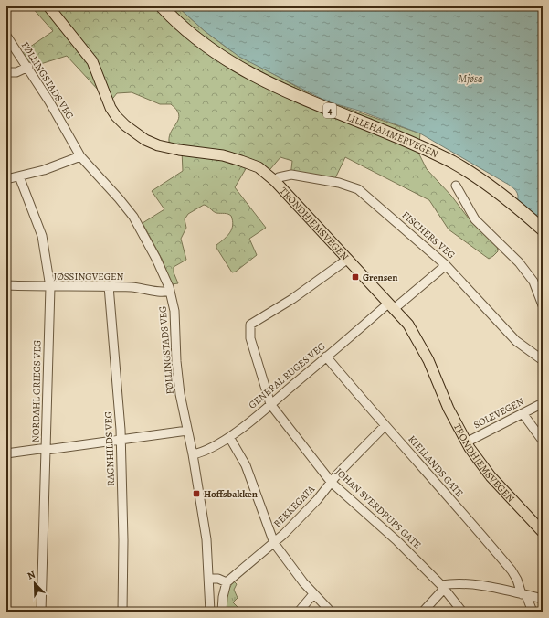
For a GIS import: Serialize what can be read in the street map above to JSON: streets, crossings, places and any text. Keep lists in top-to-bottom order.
{
  "streets": {
    "highway": ["4", "LILLEHAMMERVEGEN"],
    "main road": ["TRONDHJEMSVEGEN"],
    "street": [
      "FØLLINGSTADS VEG",
      "FISCHERS VEG",
      "JØSSINGVEGEN",
      "GENERAL RUGES VEG",
      "NORDAHL GRIEGS VEG",
      "SOLEVEGEN",
      "RAGNHILDS VEG",
      "KIELLANDS GATE",
      "BEKKEGATA",
      "JOHAN SVERDRUPS GATE"
    ]
  },
  "crossings": [
    ["FØLLINGSTADS VEG", "JØSSINGVEGEN"],
    ["FØLLINGSTADS VEG", "GENERAL RUGES VEG"],
    ["TRONDHJEMSVEGEN", "FISCHERS VEG"],
    ["TRONDHJEMSVEGEN", "GENERAL RUGES VEG"],
    ["TRONDHJEMSVEGEN", "SOLEVEGEN"],
    ["TRONDHJEMSVEGEN", "JOHAN SVERDRUPS GATE"],
    ["FISCHERS VEG", "GENERAL RUGES VEG"],
    ["JØSSINGVEGEN", "NORDAHL GRIEGS VEG"],
    ["JØSSINGVEGEN", "RAGNHILDS VEG"],
    ["GENERAL RUGES VEG", "KIELLANDS GATE"],
    ["GENERAL RUGES VEG", "JOHAN SVERDRUPS GATE"],
    ["KIELLANDS GATE", "BEKKEGATA"],
    ["BEKKEGATA", "JOHAN SVERDRUPS GATE"]
  ],
  "water": ["Mjøsa"],
  "places": {
    "transit": ["Grensen", "Hoffsbakken"]
  },
  "north": "top left"
}
